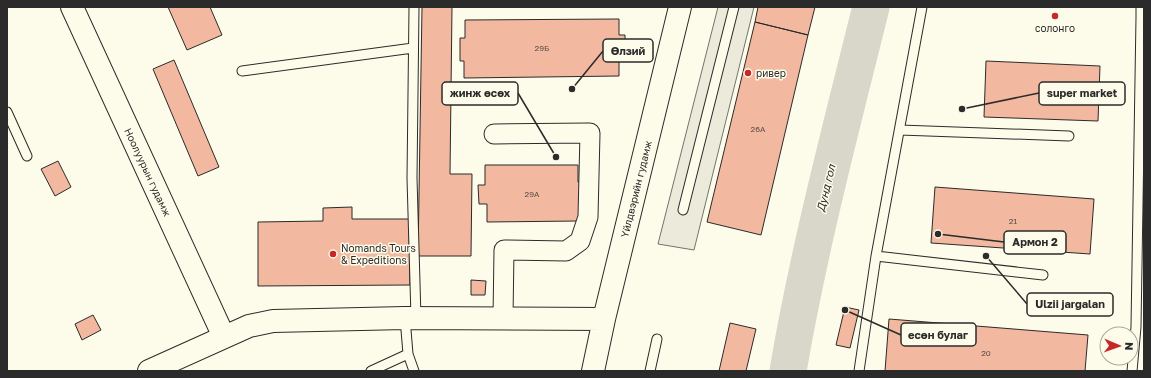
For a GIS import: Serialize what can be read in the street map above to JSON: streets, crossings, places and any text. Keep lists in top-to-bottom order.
{
  "streets": {
    "main road": ["Ноолуурын гудамж", "Yйлдвэрийн гудамж"]
  },
  "water": ["Дунд гол"],
  "places": [
    "солонго",
    "ривер",
    "Өлзий",
    "super market",
    "жинж өсөх",
    "Армон 2",
    "Nomands Tours & Expeditions",
    "Ulzii jargalan",
    "есөн булаг"
  ],
  "house_numbers": [
    "29Б",
    "26А",
    "29А",
    "21",
    "20"
  ],
  "north": "right"
}
